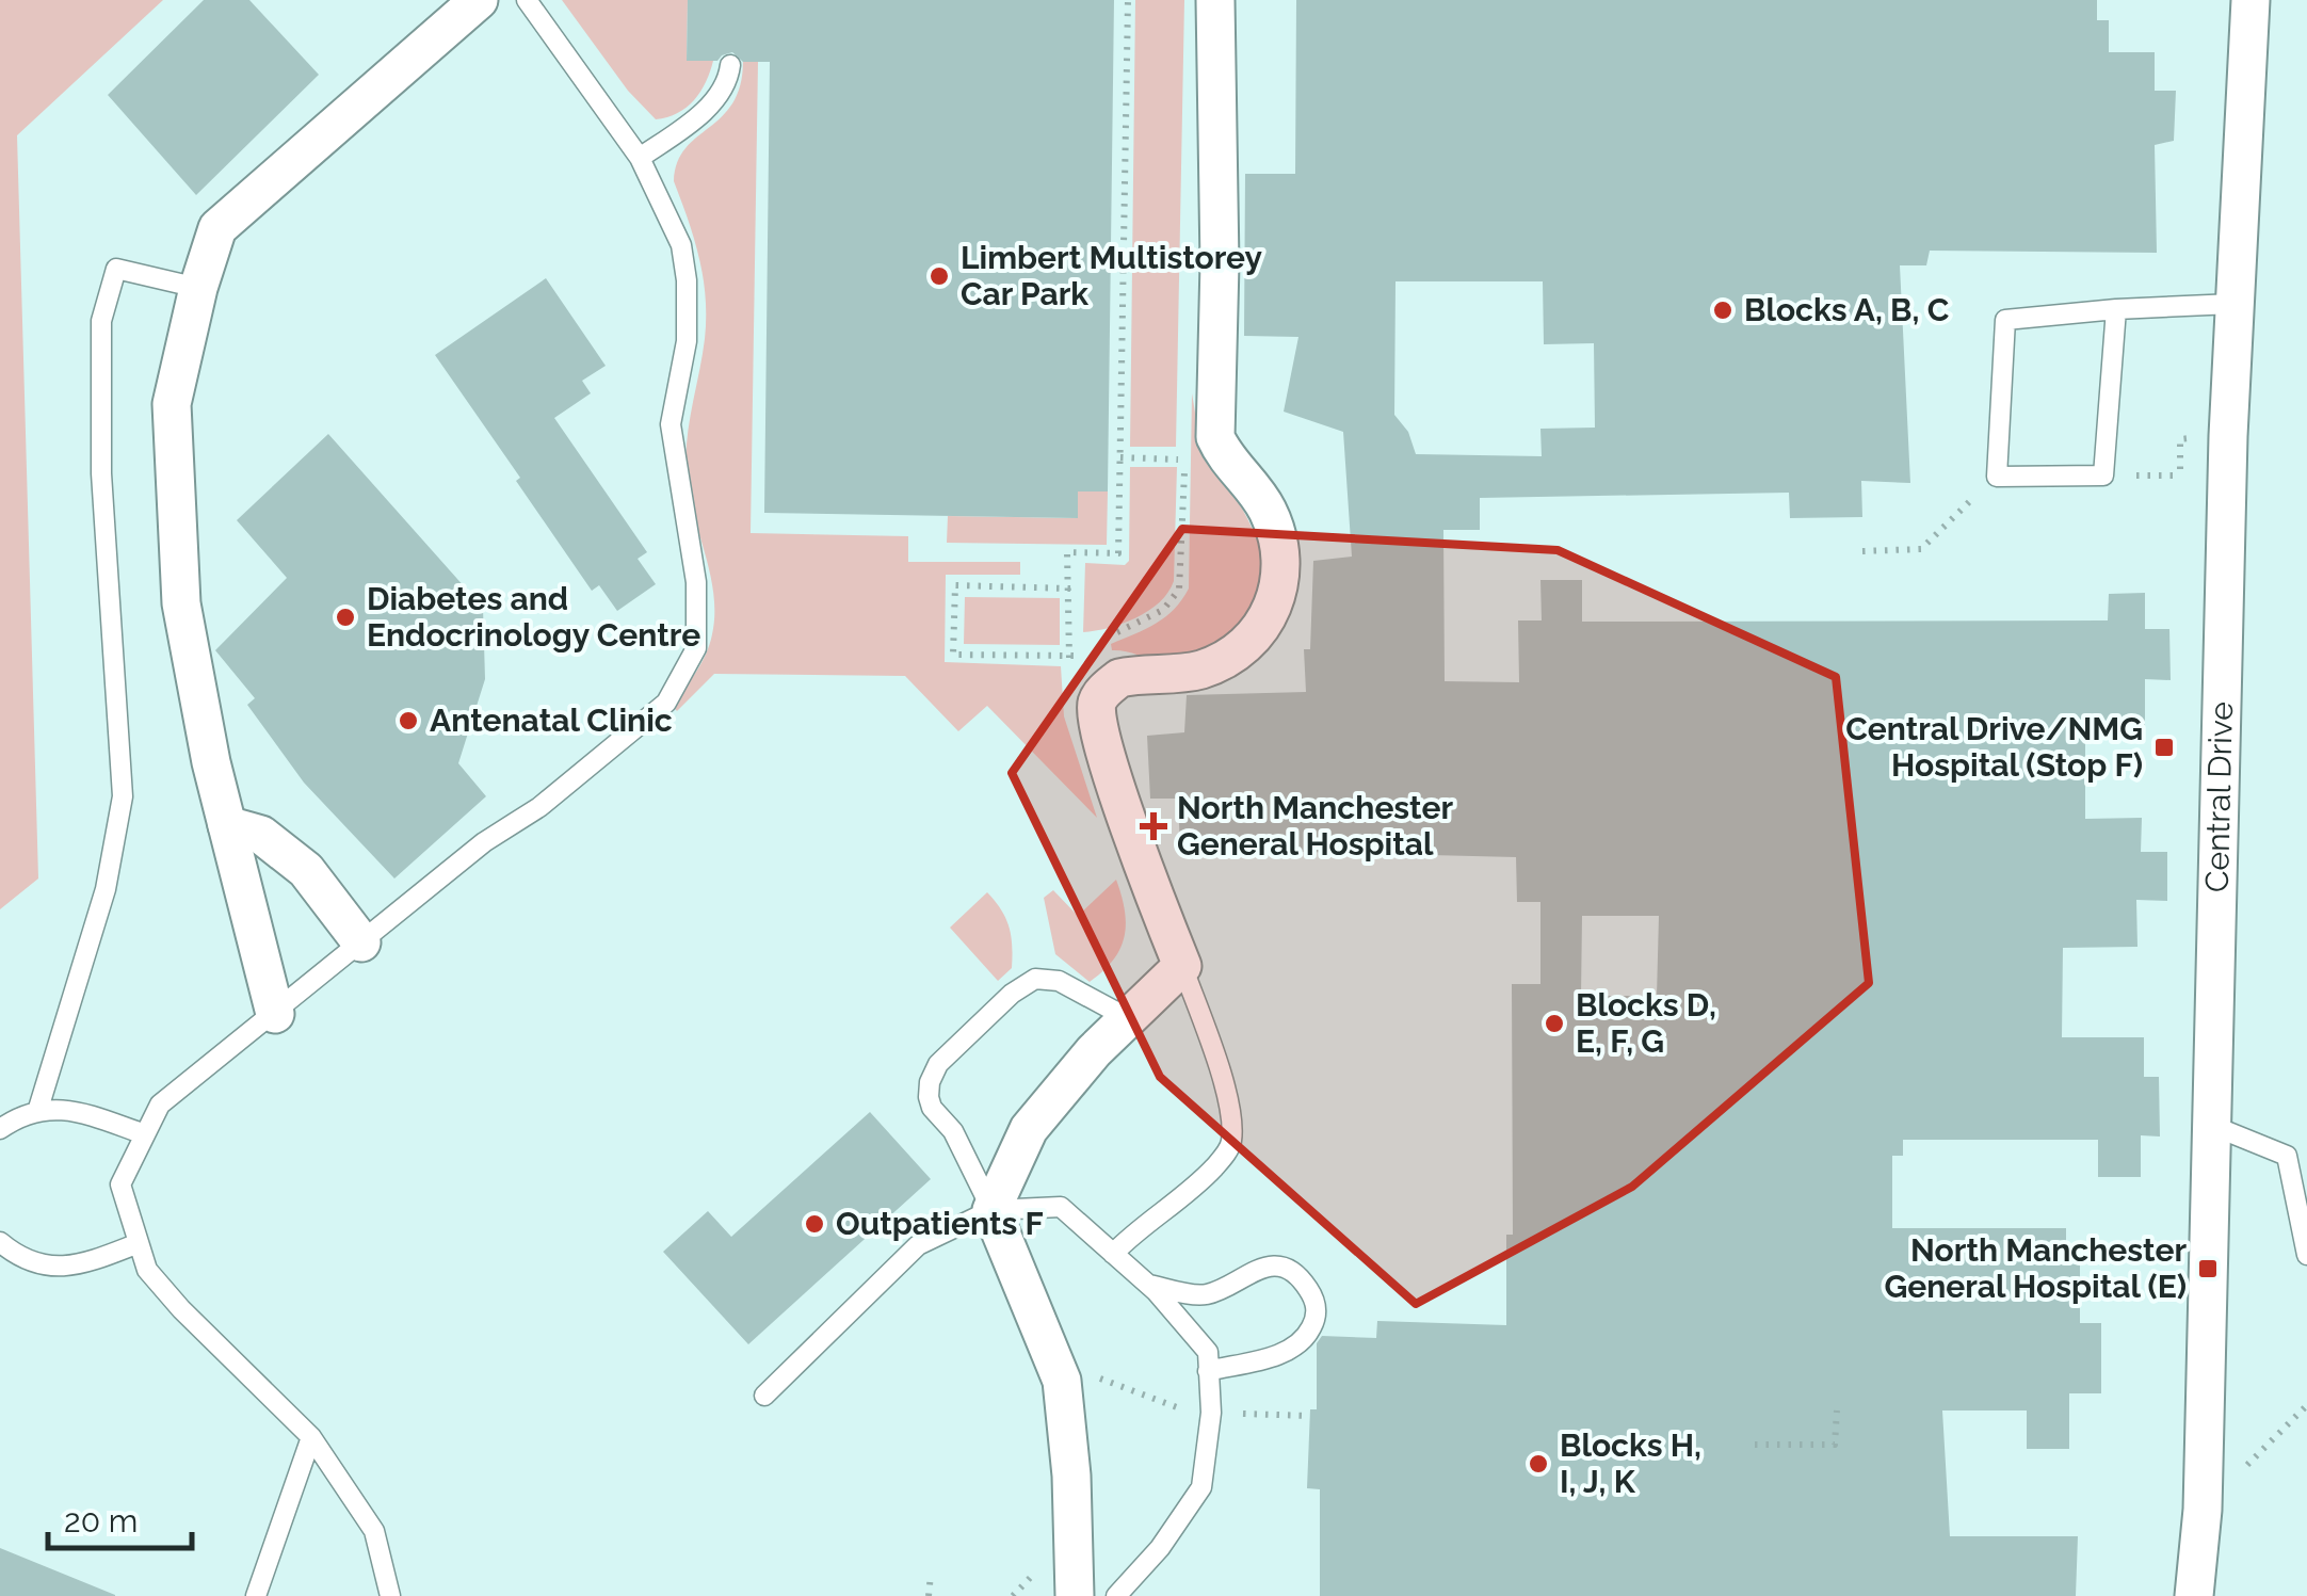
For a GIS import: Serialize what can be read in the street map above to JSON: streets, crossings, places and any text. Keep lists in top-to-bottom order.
{
  "streets": {
    "street": ["Central Drive"]
  },
  "places": {
    "other": [
      "Limbert Multistorey Car Park",
      "Blocks A, B, C",
      "Diabetes and Endocrinology Centre",
      "Antenatal Clinic",
      "Blocks D, E, F, G",
      "Outpatients F",
      "Blocks H, I, J, K"
    ],
    "transit": ["Central Drive/NMG Hospital (Stop F)", "North Manchester General Hospital (E)"],
    "health": ["North Manchester General Hospital"]
  },
  "scale_bar": "20 m"
}
